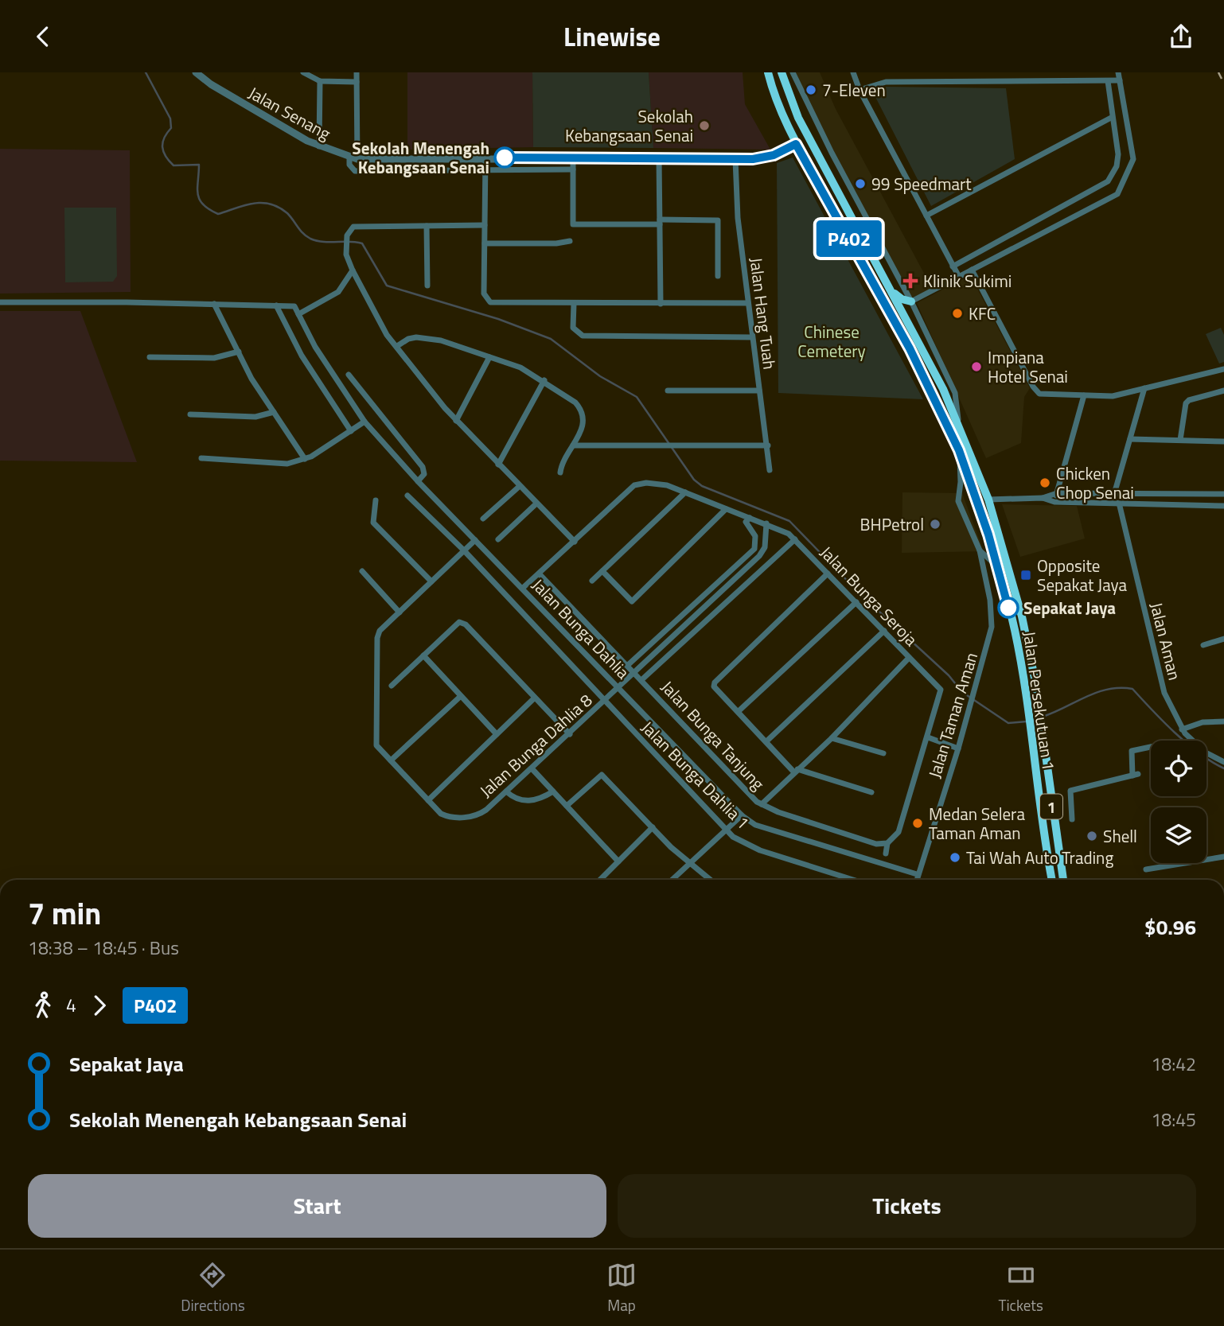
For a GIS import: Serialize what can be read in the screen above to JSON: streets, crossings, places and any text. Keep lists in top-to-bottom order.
{
  "streets": {
    "highway": ["Jalan Persekutuan 1", "1"],
    "street": [
      "Jalan Senang",
      "Jalan Hang Tuah",
      "Jalan Bunga Seroja",
      "Jalan Bunga Dahlia",
      "Jalan Aman",
      "Jalan Taman Aman",
      "Jalan Bunga Tanjung",
      "Jalan Bunga Dahlia 8",
      "Jalan Bunga Dahlia 1"
    ]
  },
  "crossings": [
    ["Jalan Bunga Seroja", "Jalan Bunga Tanjung"],
    ["Jalan Bunga Seroja", "Jalan Bunga Dahlia 8"],
    ["Jalan Bunga Dahlia", "Jalan Taman Aman"],
    ["Jalan Bunga Dahlia", "Jalan Bunga Dahlia 8"],
    ["Jalan Bunga Tanjung", "Jalan Bunga Dahlia 8"],
    ["Jalan Bunga Dahlia 8", "Jalan Bunga Dahlia 1"]
  ],
  "parks": ["Chinese Cemetery"],
  "places": {
    "other": [
      "7-Eleven",
      "Sekolah Kebangsaan Senai",
      "Sekolah Menengah Kebangsaan Senai",
      "99 Speedmart",
      "KFC",
      "Impiana Hotel Senai",
      "Chicken Chop Senai",
      "BHPetrol",
      "Sepakat Jaya",
      "Medan Selera Taman Aman",
      "Shell",
      "Tai Wah Auto Trading"
    ],
    "health": ["Klinik Sukimi"],
    "transit": ["Opposite Sepakat Jaya"]
  },
  "lines": ["bus line P402"],
  "page": {
    "header": "Linewise",
    "on_map": "P402",
    "heading": ["7 min", "18:38 – 18:45 · Bus", "$0.96"],
    "legs": ["4", "P402"],
    "list": [
      {
        "name": "Sepakat Jaya",
        "value": "18:42"
      },
      {
        "name": "Sekolah Menengah Kebangsaan Senai",
        "value": "18:45"
      }
    ],
    "buttons": ["Start", "Tickets"],
    "tabs": ["Directions", "Map", "Tickets"]
  }
}
